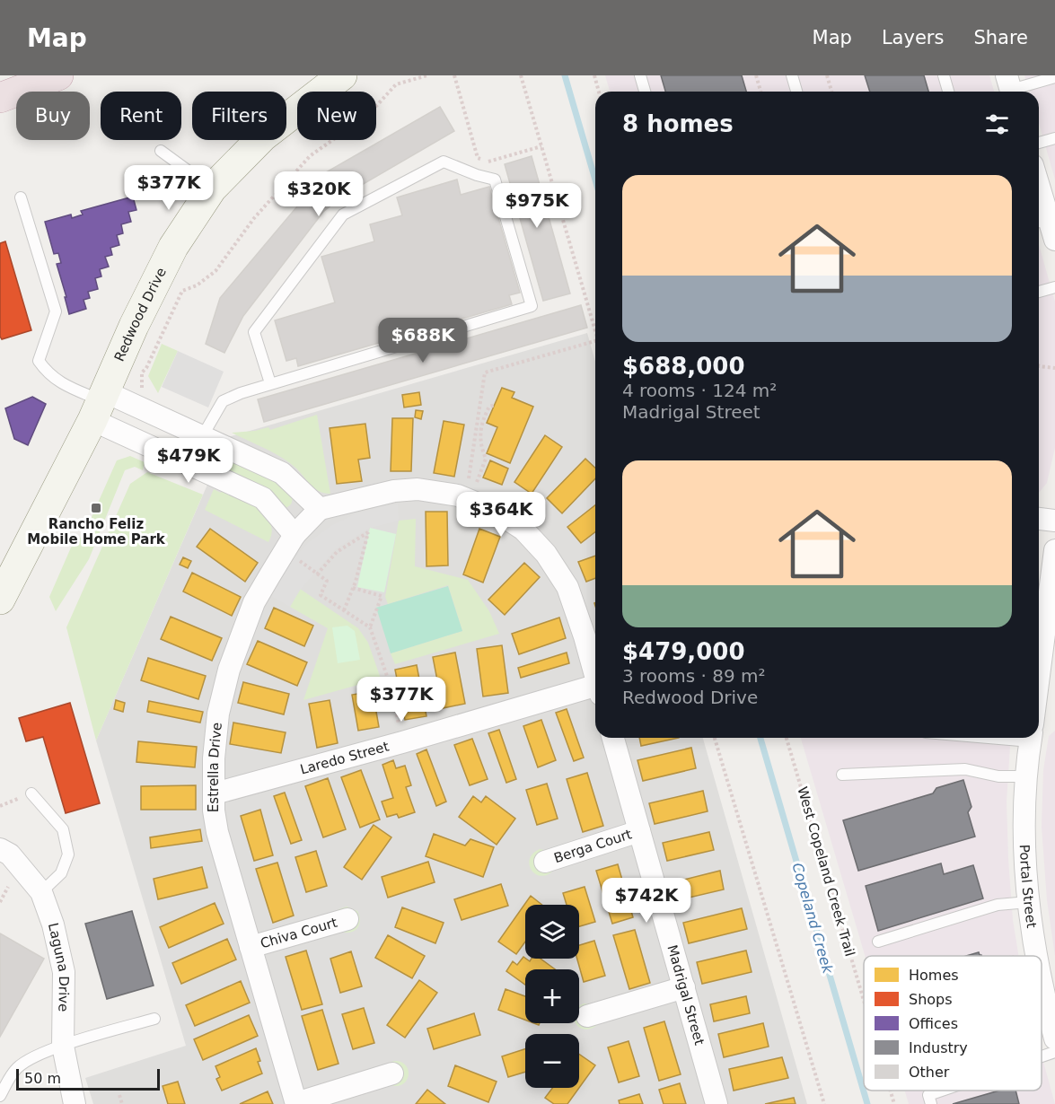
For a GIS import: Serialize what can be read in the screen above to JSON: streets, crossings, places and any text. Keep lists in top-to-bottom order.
{
  "streets": {
    "main road": ["Redwood Drive"],
    "street": [
      "Laredo Street",
      "Estrella Drive",
      "Berga Court",
      "Portal Street",
      "Chiva Court",
      "Laguna Drive",
      "Madrigal Street"
    ],
    "path": ["West Copeland Creek Trail"]
  },
  "crossings": [
    ["Laredo Street", "Estrella Drive"],
    ["Estrella Drive", "Chiva Court"],
    ["Berga Court", "Madrigal Street"]
  ],
  "water": ["Copeland Creek"],
  "places": {
    "transit": ["Rancho Feliz Mobile Home Park"]
  },
  "legend": [
    "Homes",
    "Shops",
    "Offices",
    "Industry",
    "Other"
  ],
  "scale_bar": "50 m",
  "page": {
    "header": "Map",
    "nav": ["Map", "Layers", "Share"],
    "chip": [
      "Buy",
      "Rent",
      "Filters",
      "New"
    ],
    "heading": "8 homes",
    "list": [
      {
        "name": "$688,000",
        "note": "4 rooms · 124 m² · Madrigal Street"
      },
      {
        "name": "$479,000",
        "note": "3 rooms · 89 m² · Redwood Drive"
      }
    ],
    "price": [
      "$377K",
      "$320K",
      "$975K",
      "$688K",
      "$479K",
      "$364K",
      "$377K",
      "$742K"
    ],
    "map_buttons": ["+", "−"],
    "scale": "50 m"
  }
}
